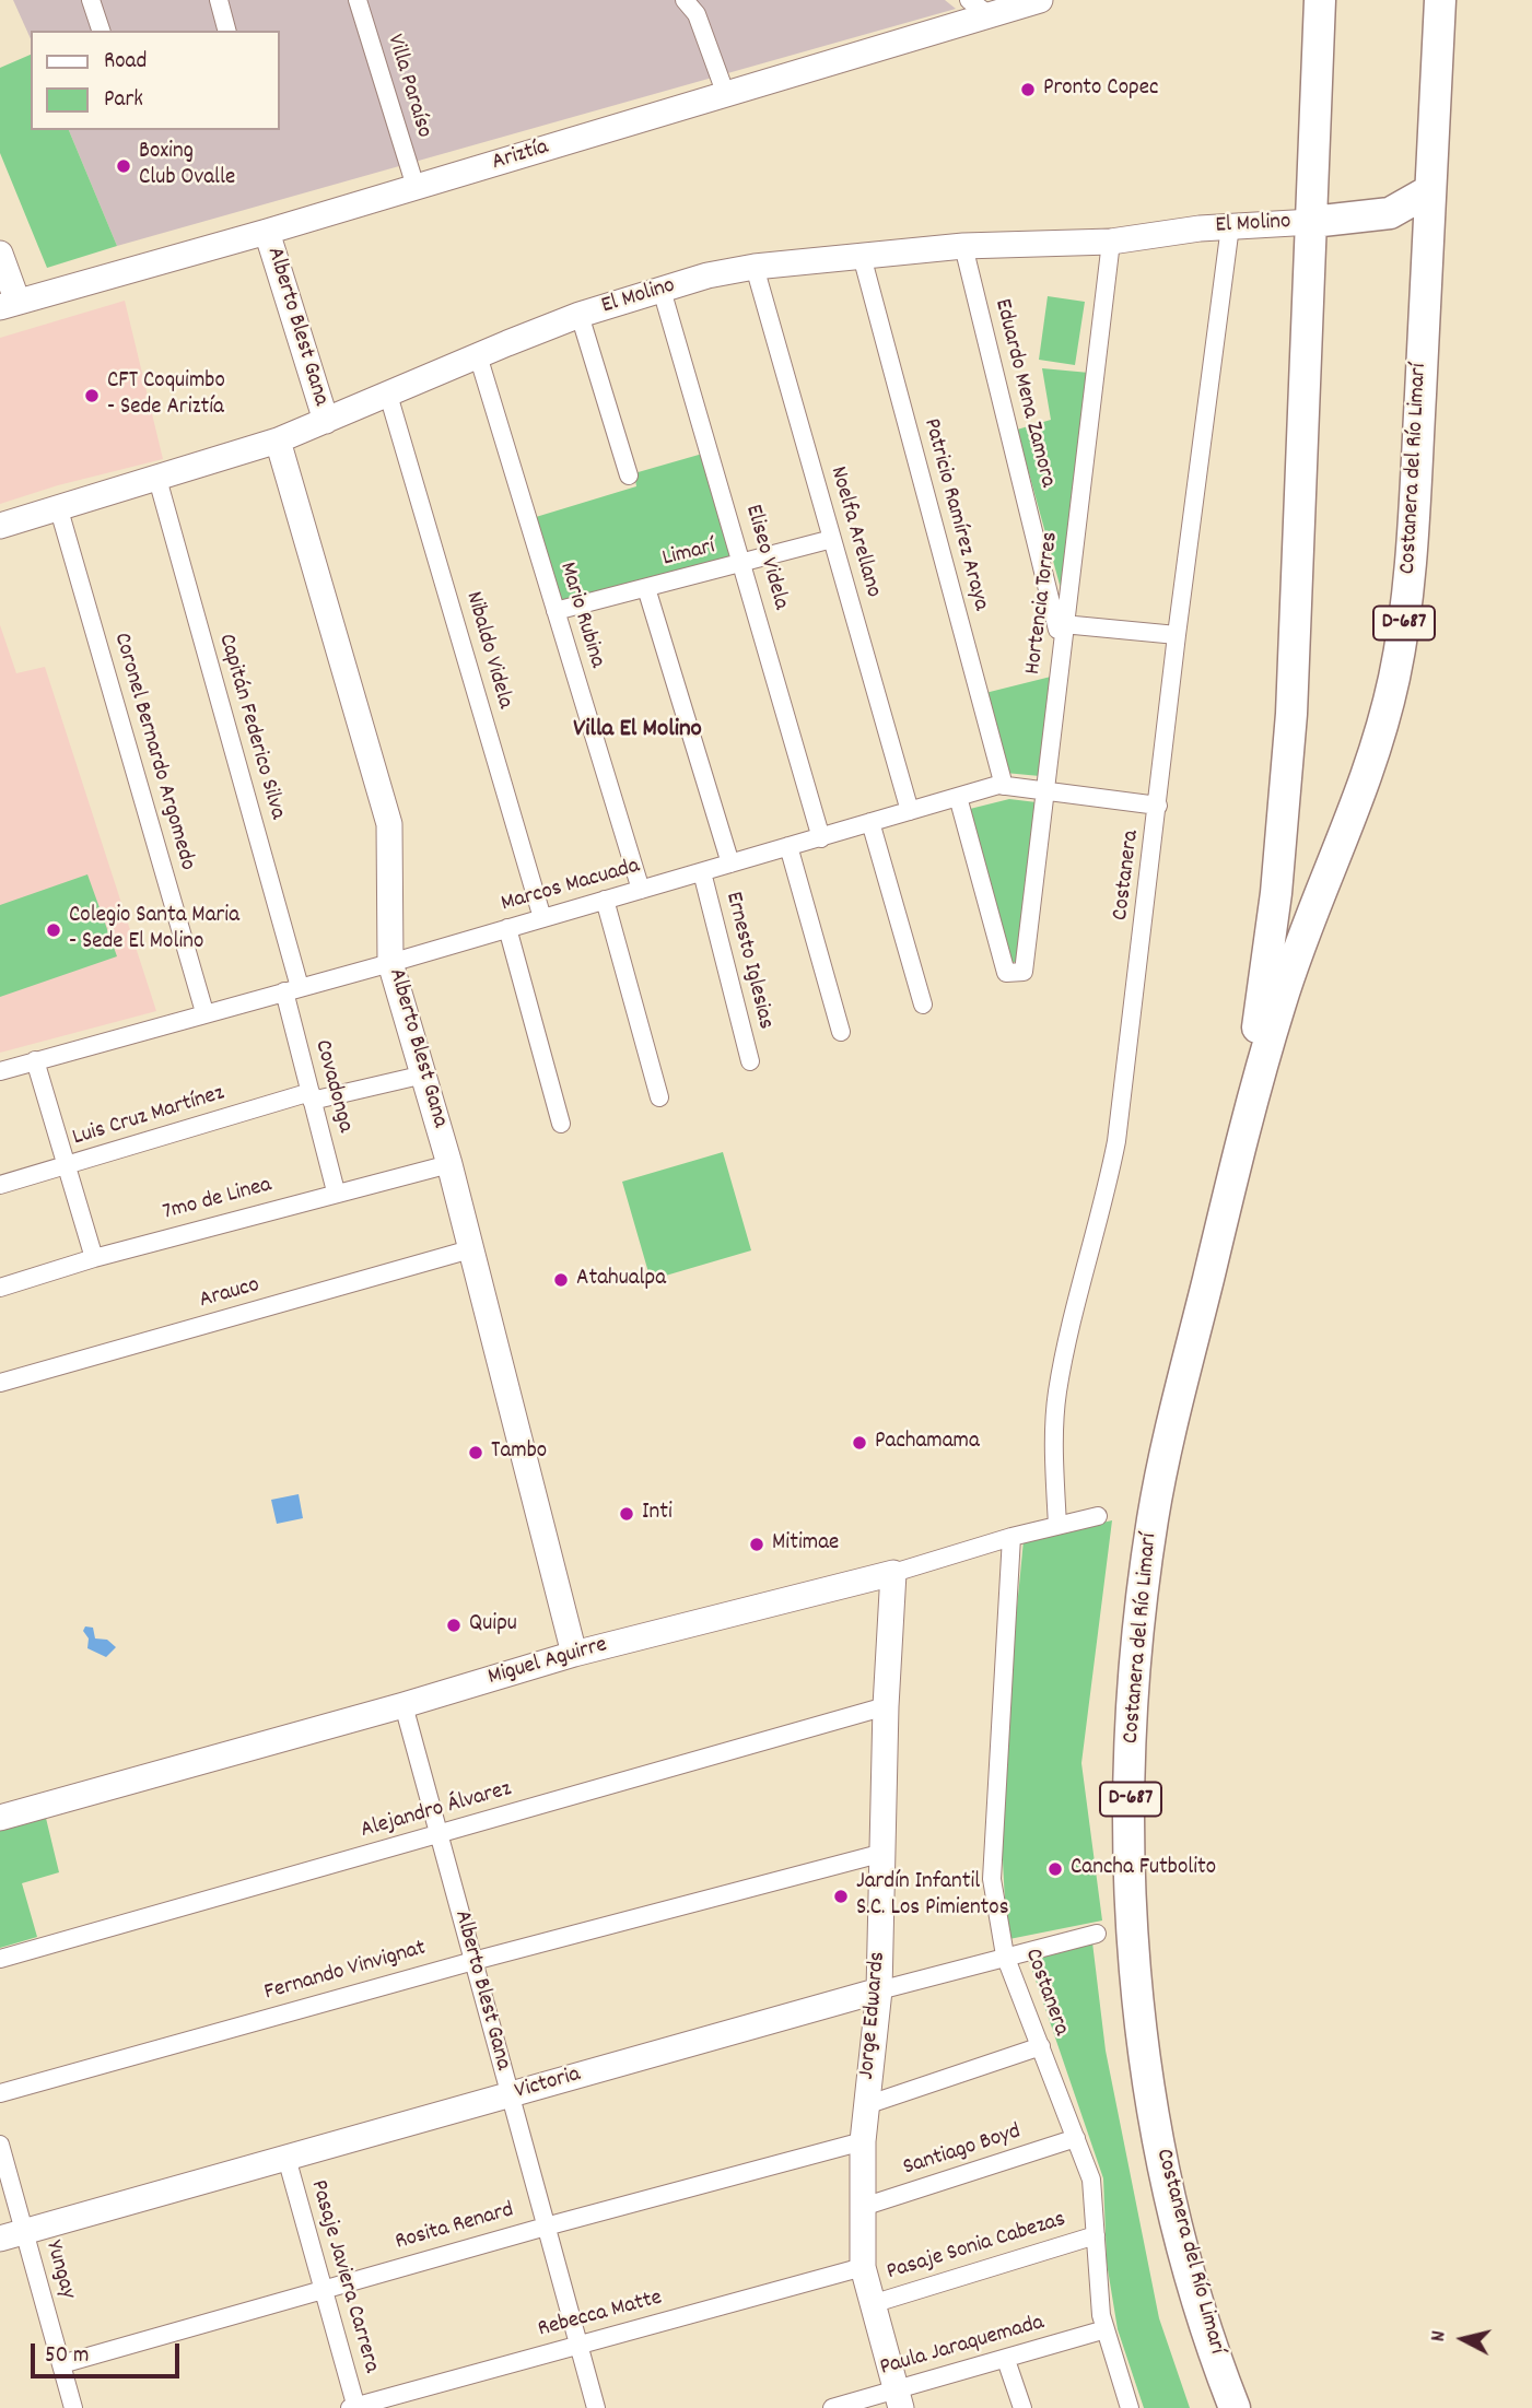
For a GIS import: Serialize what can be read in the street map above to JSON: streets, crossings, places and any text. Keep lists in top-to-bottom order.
{
  "streets": {
    "highway": ["Costanera del Río Limarí", "D-687"],
    "street": [
      "Villa Paraíso",
      "Ariztía",
      "El Molino",
      "Alberto Blest Gana",
      "Eduardo Mena Zamora",
      "Patricio Ramírez Araya",
      "Noelfa Arellano",
      "Limarí",
      "Eliseo Videla",
      "Hortencia Torres",
      "Mario Rubina",
      "Nibaldo Videla",
      "Capitán Federico Silva",
      "Coronel Bernardo Argomedo",
      "Costanera",
      "Marcos Macuada",
      "Ernesto Iglesias",
      "Covadonga",
      "Luis Cruz Martínez",
      "7mo de Linea",
      "Arauco",
      "Miguel Aguirre",
      "Alejandro Álvarez",
      "Fernando Vinvignat",
      "Jorge Edwards",
      "Victoria",
      "Santiago Boyd",
      "Rosita Renard",
      "Pasaje Sonia Cabezas",
      "Yungay",
      "Pasaje Javiera Carrera",
      "Rebecca Matte",
      "Paula Jaraquemada"
    ]
  },
  "crossings": [
    ["Villa Paraíso", "Ariztía"],
    ["Ariztía", "Alberto Blest Gana"],
    ["El Molino", "Alberto Blest Gana"],
    ["El Molino", "Eduardo Mena Zamora"],
    ["El Molino", "Costanera del Río Limarí"],
    ["El Molino", "Patricio Ramírez Araya"],
    ["El Molino", "Noelfa Arellano"],
    ["El Molino", "Eliseo Videla"],
    ["El Molino", "Hortencia Torres"],
    ["El Molino", "Mario Rubina"],
    ["El Molino", "Nibaldo Videla"],
    ["El Molino", "Capitán Federico Silva"],
    ["El Molino", "Coronel Bernardo Argomedo"],
    ["El Molino", "Costanera"],
    ["Alberto Blest Gana", "Marcos Macuada"],
    ["Alberto Blest Gana", "Luis Cruz Martínez"],
    ["Alberto Blest Gana", "7mo de Linea"],
    ["Alberto Blest Gana", "Arauco"],
    ["Alberto Blest Gana", "Miguel Aguirre"],
    ["Alberto Blest Gana", "Alejandro Álvarez"],
    ["Alberto Blest Gana", "Fernando Vinvignat"],
    ["Alberto Blest Gana", "Victoria"],
    ["Alberto Blest Gana", "Rosita Renard"],
    ["Alberto Blest Gana", "Rebecca Matte"],
    ["Eduardo Mena Zamora", "Hortencia Torres"],
    ["Patricio Ramírez Araya", "Marcos Macuada"],
    ["Noelfa Arellano", "Limarí"],
    ["Noelfa Arellano", "Marcos Macuada"],
    ["Limarí", "Eliseo Videla"],
    ["Limarí", "Mario Rubina"],
    ["Limarí", "Ernesto Iglesias"],
    ["Eliseo Videla", "Marcos Macuada"],
    ["Hortencia Torres", "Marcos Macuada"],
    ["Mario Rubina", "Marcos Macuada"],
    ["Nibaldo Videla", "Marcos Macuada"],
    ["Capitán Federico Silva", "Marcos Macuada"],
    ["Capitán Federico Silva", "Covadonga"],
    ["Coronel Bernardo Argomedo", "Marcos Macuada"],
    ["Costanera", "Marcos Macuada"],
    ["Costanera", "Miguel Aguirre"],
    ["Costanera", "Victoria"],
    ["Costanera", "Santiago Boyd"],
    ["Costanera", "Pasaje Sonia Cabezas"],
    ["Costanera", "Paula Jaraquemada"],
    ["Marcos Macuada", "Ernesto Iglesias"],
    ["Marcos Macuada", "Covadonga"],
    ["Covadonga", "Luis Cruz Martínez"],
    ["Covadonga", "7mo de Linea"],
    ["Miguel Aguirre", "Jorge Edwards"],
    ["Alejandro Álvarez", "Jorge Edwards"],
    ["Fernando Vinvignat", "Jorge Edwards"],
    ["Jorge Edwards", "Victoria"],
    ["Jorge Edwards", "Santiago Boyd"],
    ["Jorge Edwards", "Rosita Renard"],
    ["Jorge Edwards", "Pasaje Sonia Cabezas"],
    ["Jorge Edwards", "Rebecca Matte"],
    ["Jorge Edwards", "Paula Jaraquemada"],
    ["Victoria", "Yungay"],
    ["Victoria", "Pasaje Javiera Carrera"],
    ["Rosita Renard", "Yungay"],
    ["Rosita Renard", "Pasaje Javiera Carrera"],
    ["Pasaje Javiera Carrera", "Rebecca Matte"]
  ],
  "districts": ["Villa El Molino"],
  "places": [
    "Pronto Copec",
    "Boxing Club Ovalle",
    "CFT Coquimbo - Sede Ariztía",
    "Colegio Santa Maria - Sede El Molino",
    "Atahualpa",
    "Pachamama",
    "Tambo",
    "Inti",
    "Mitimae",
    "Quipu",
    "Cancha Futbolito",
    "Jardín Infantil S.C. Los Pimientos"
  ],
  "legend": ["Road", "Park"],
  "scale_bar": "50 m",
  "north": "left"
}
